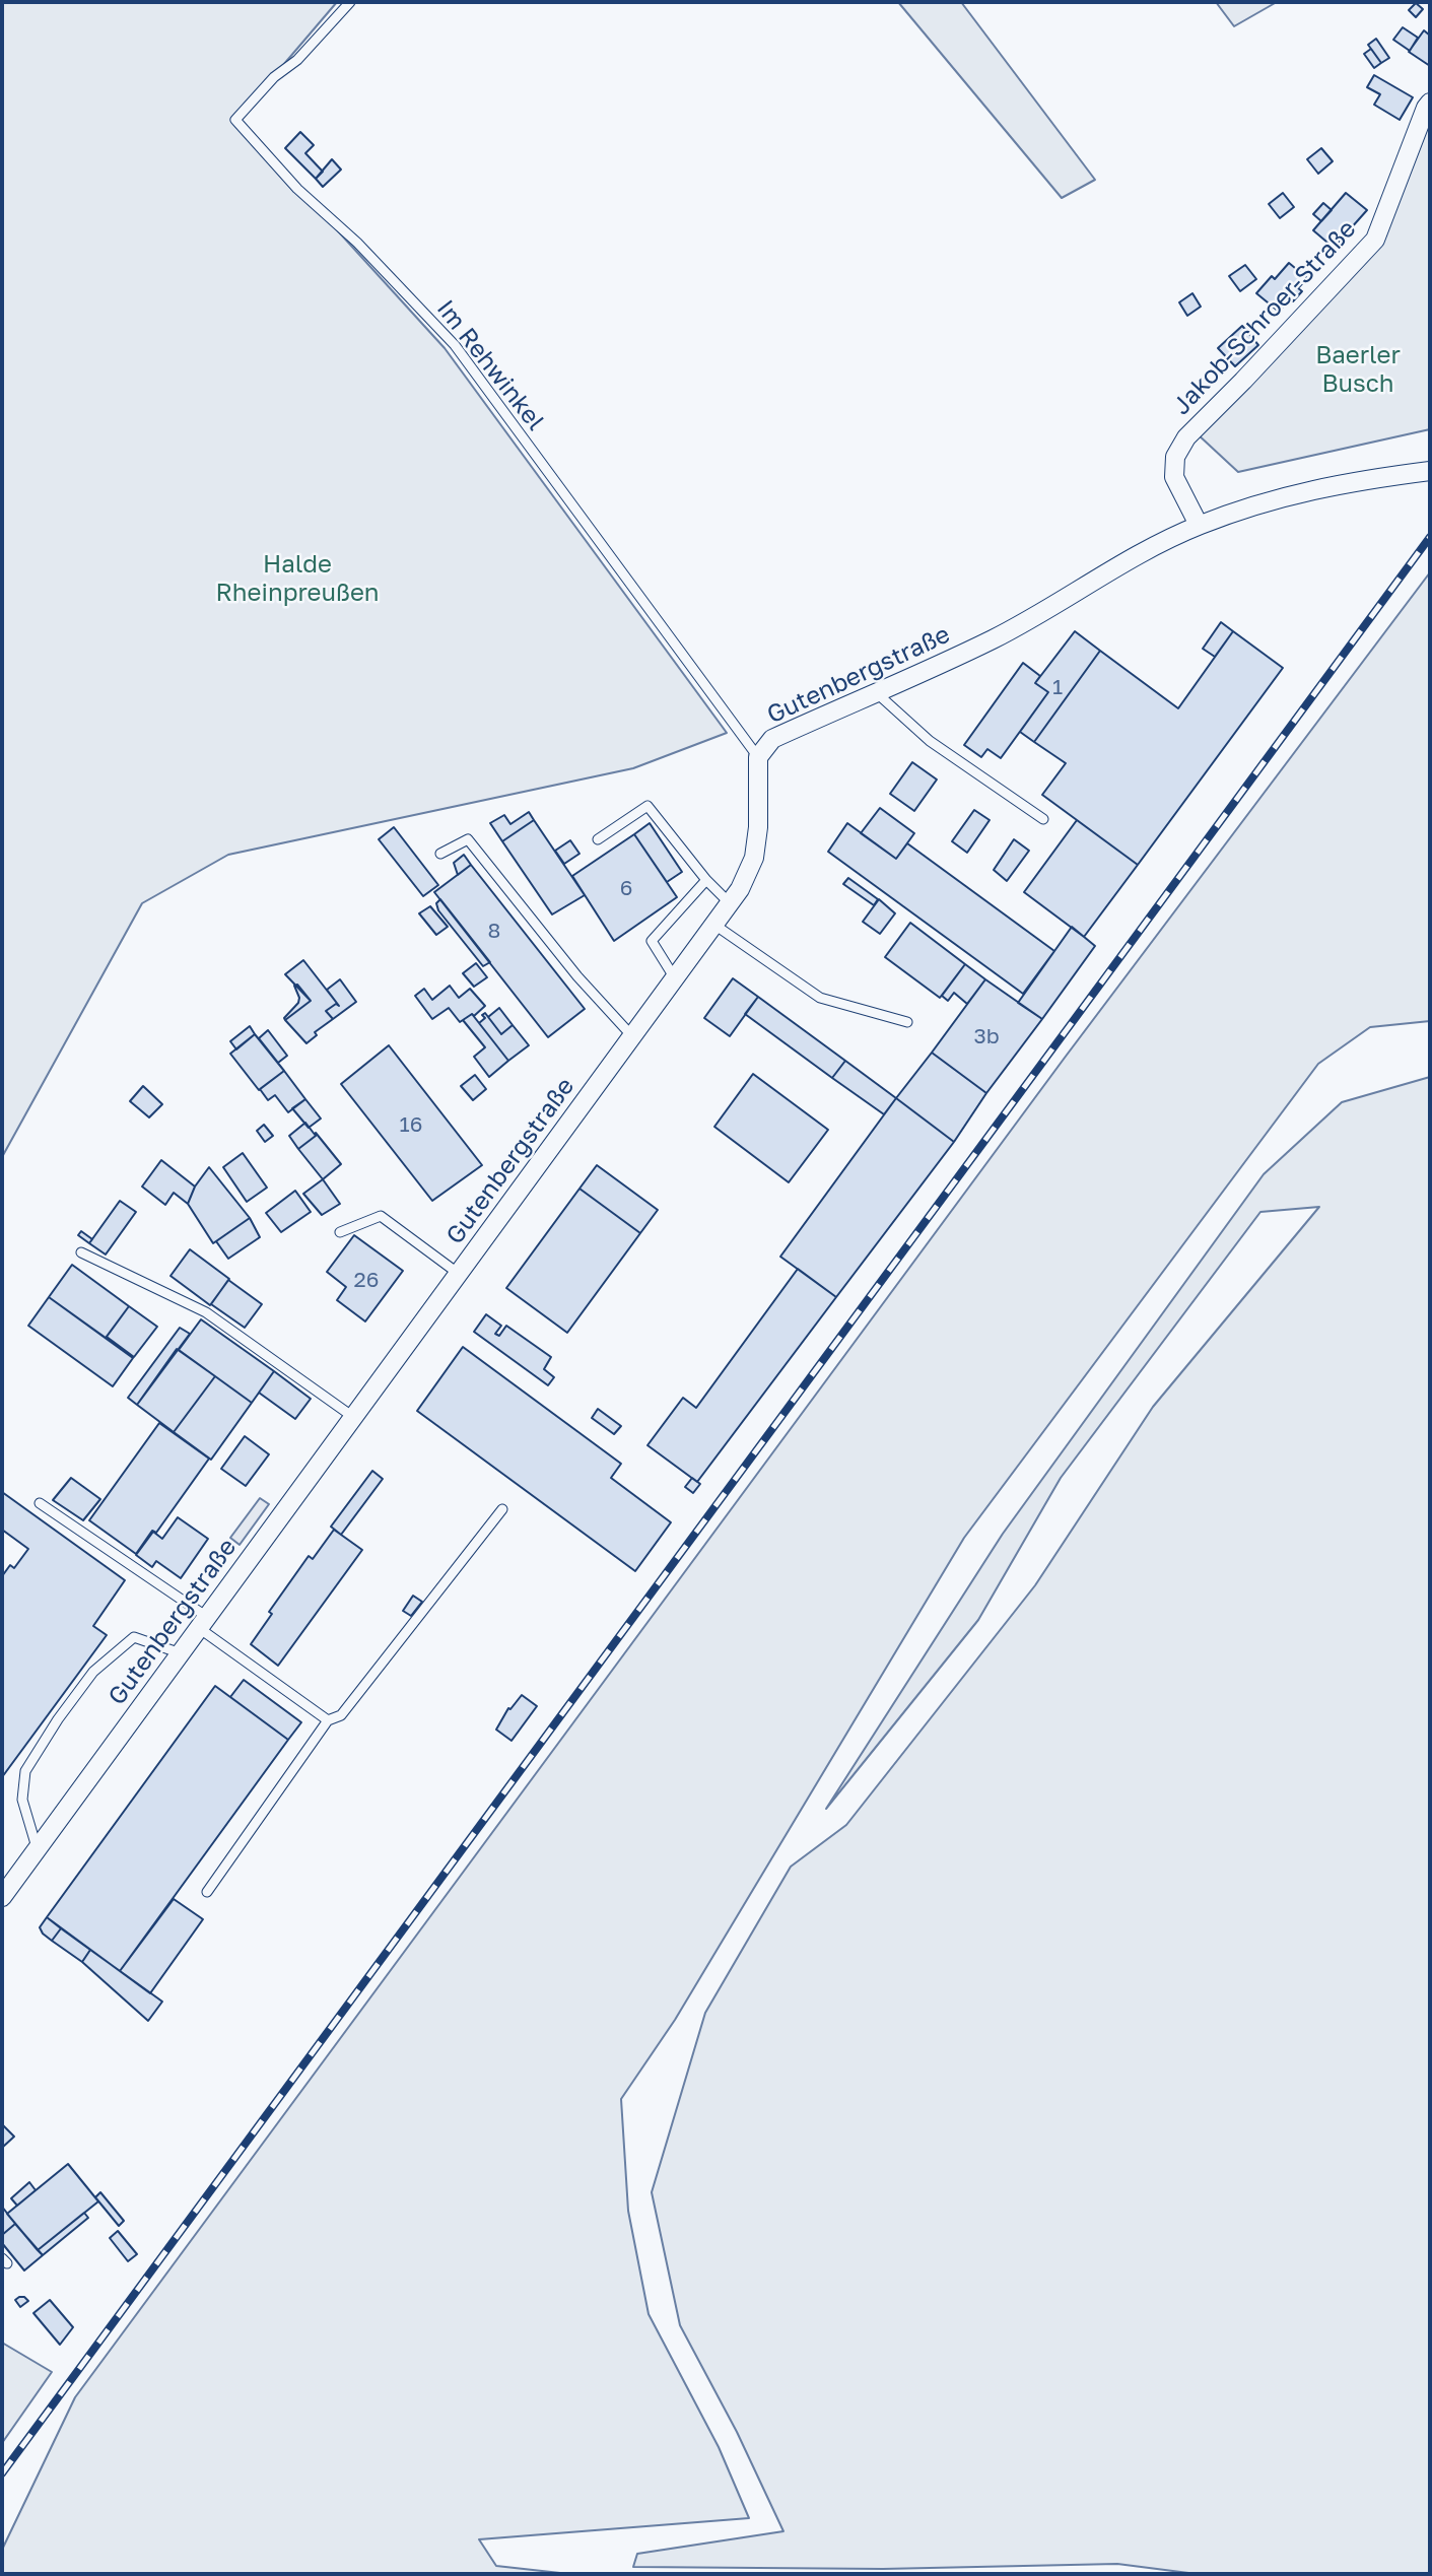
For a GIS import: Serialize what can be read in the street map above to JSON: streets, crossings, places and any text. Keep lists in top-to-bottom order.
{
  "streets": {
    "street": ["Jakob-Schroer-Straße", "Gutenbergstraße"],
    "lane": ["Im Rehwinkel"]
  },
  "crossings": [
    ["Jakob-Schroer-Straße", "Gutenbergstraße"],
    ["Im Rehwinkel", "Gutenbergstraße"]
  ],
  "parks": ["Baerler Busch", "Halde Rheinpreußen"],
  "house_numbers": [
    "1",
    "6",
    "8",
    "3b",
    "16",
    "26"
  ]
}
